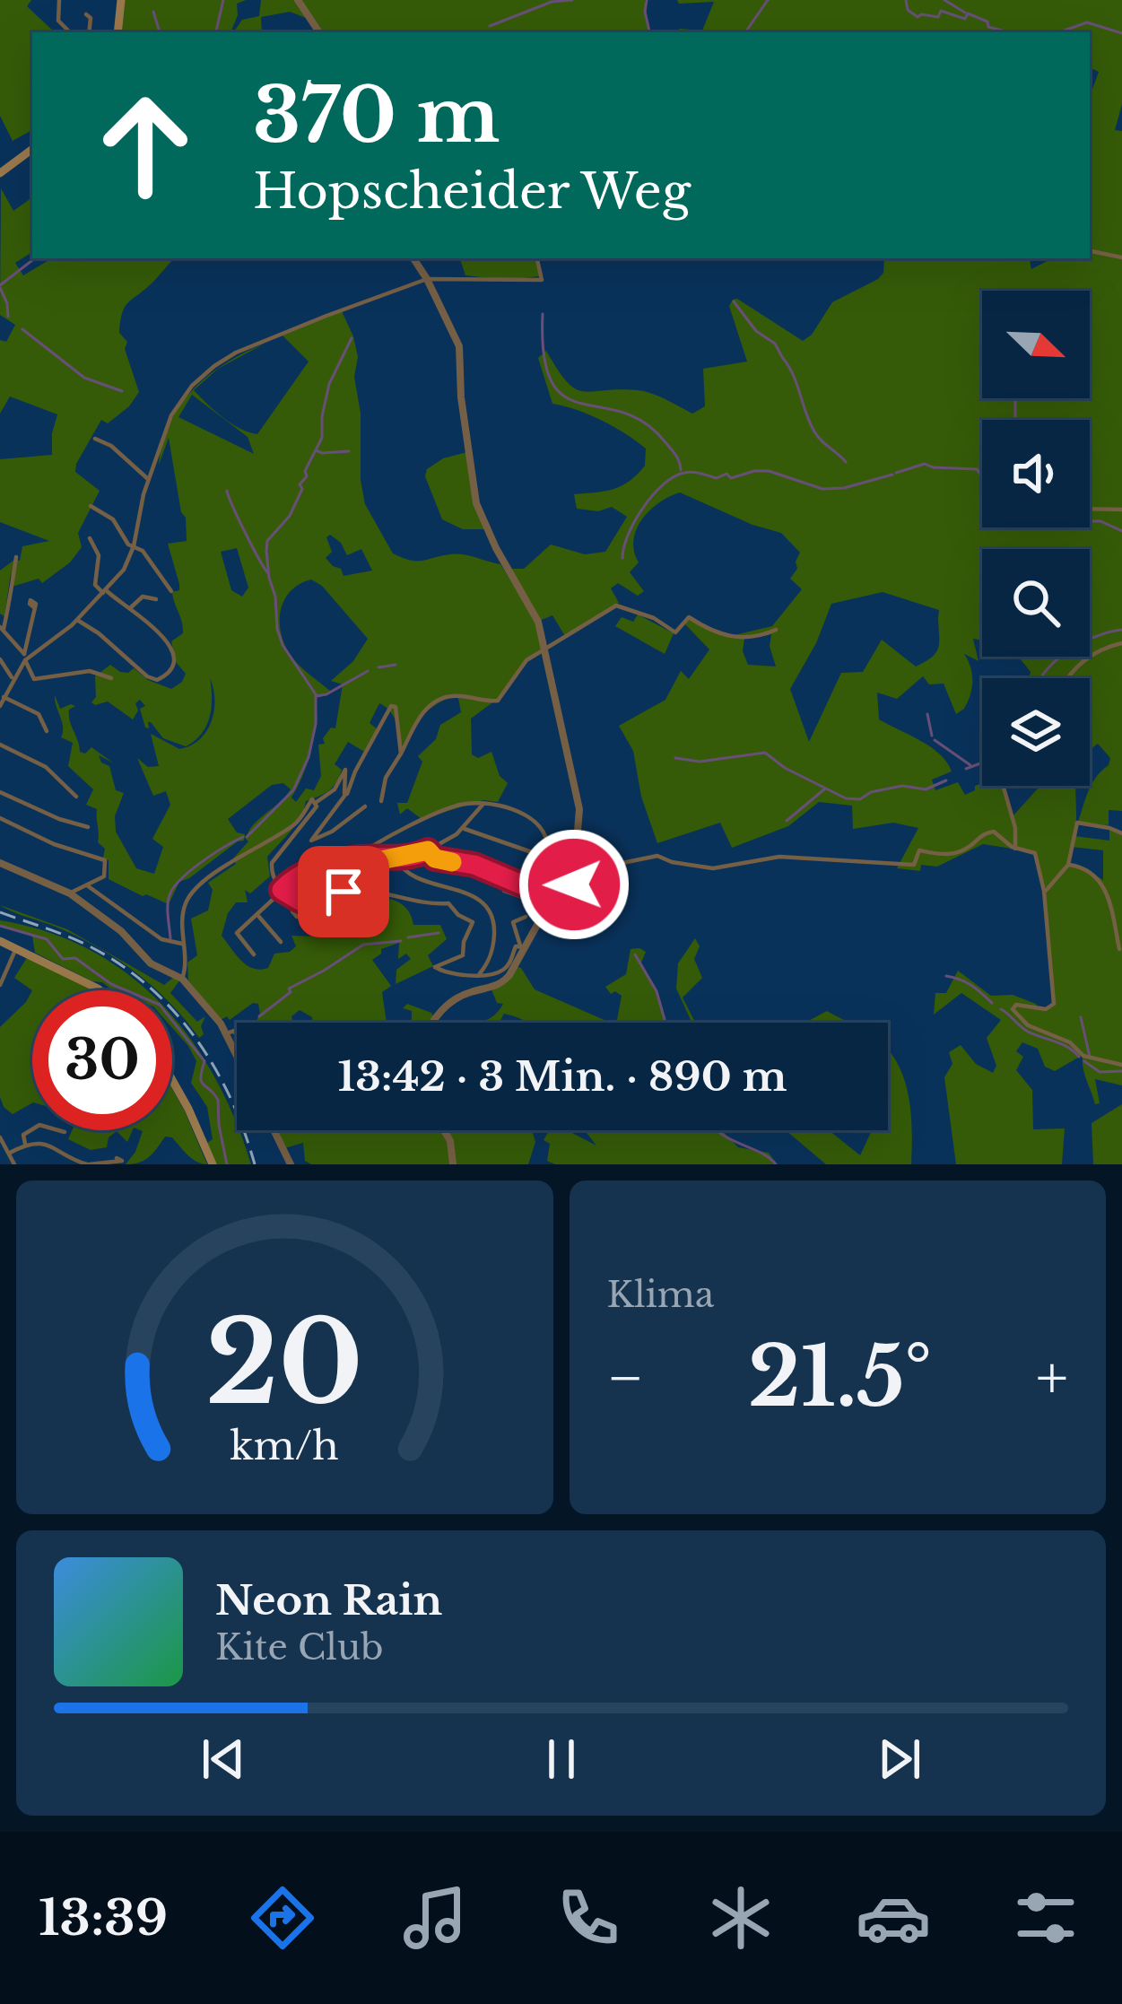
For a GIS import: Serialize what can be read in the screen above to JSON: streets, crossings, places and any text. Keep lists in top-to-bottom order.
{
  "north": "bottom right",
  "page": {
    "turn": ["370 m", "Hopscheider Weg"],
    "limit": "30",
    "trip": "13:42 · 3 Min. · 890 m",
    "tile": "Klima",
    "heat": ["−", "21.5°", "+"],
    "song": ["Neon Rain", "Kite Club"],
    "tabs": "13:39",
    "gauge": ["20", "km/h"]
  }
}
